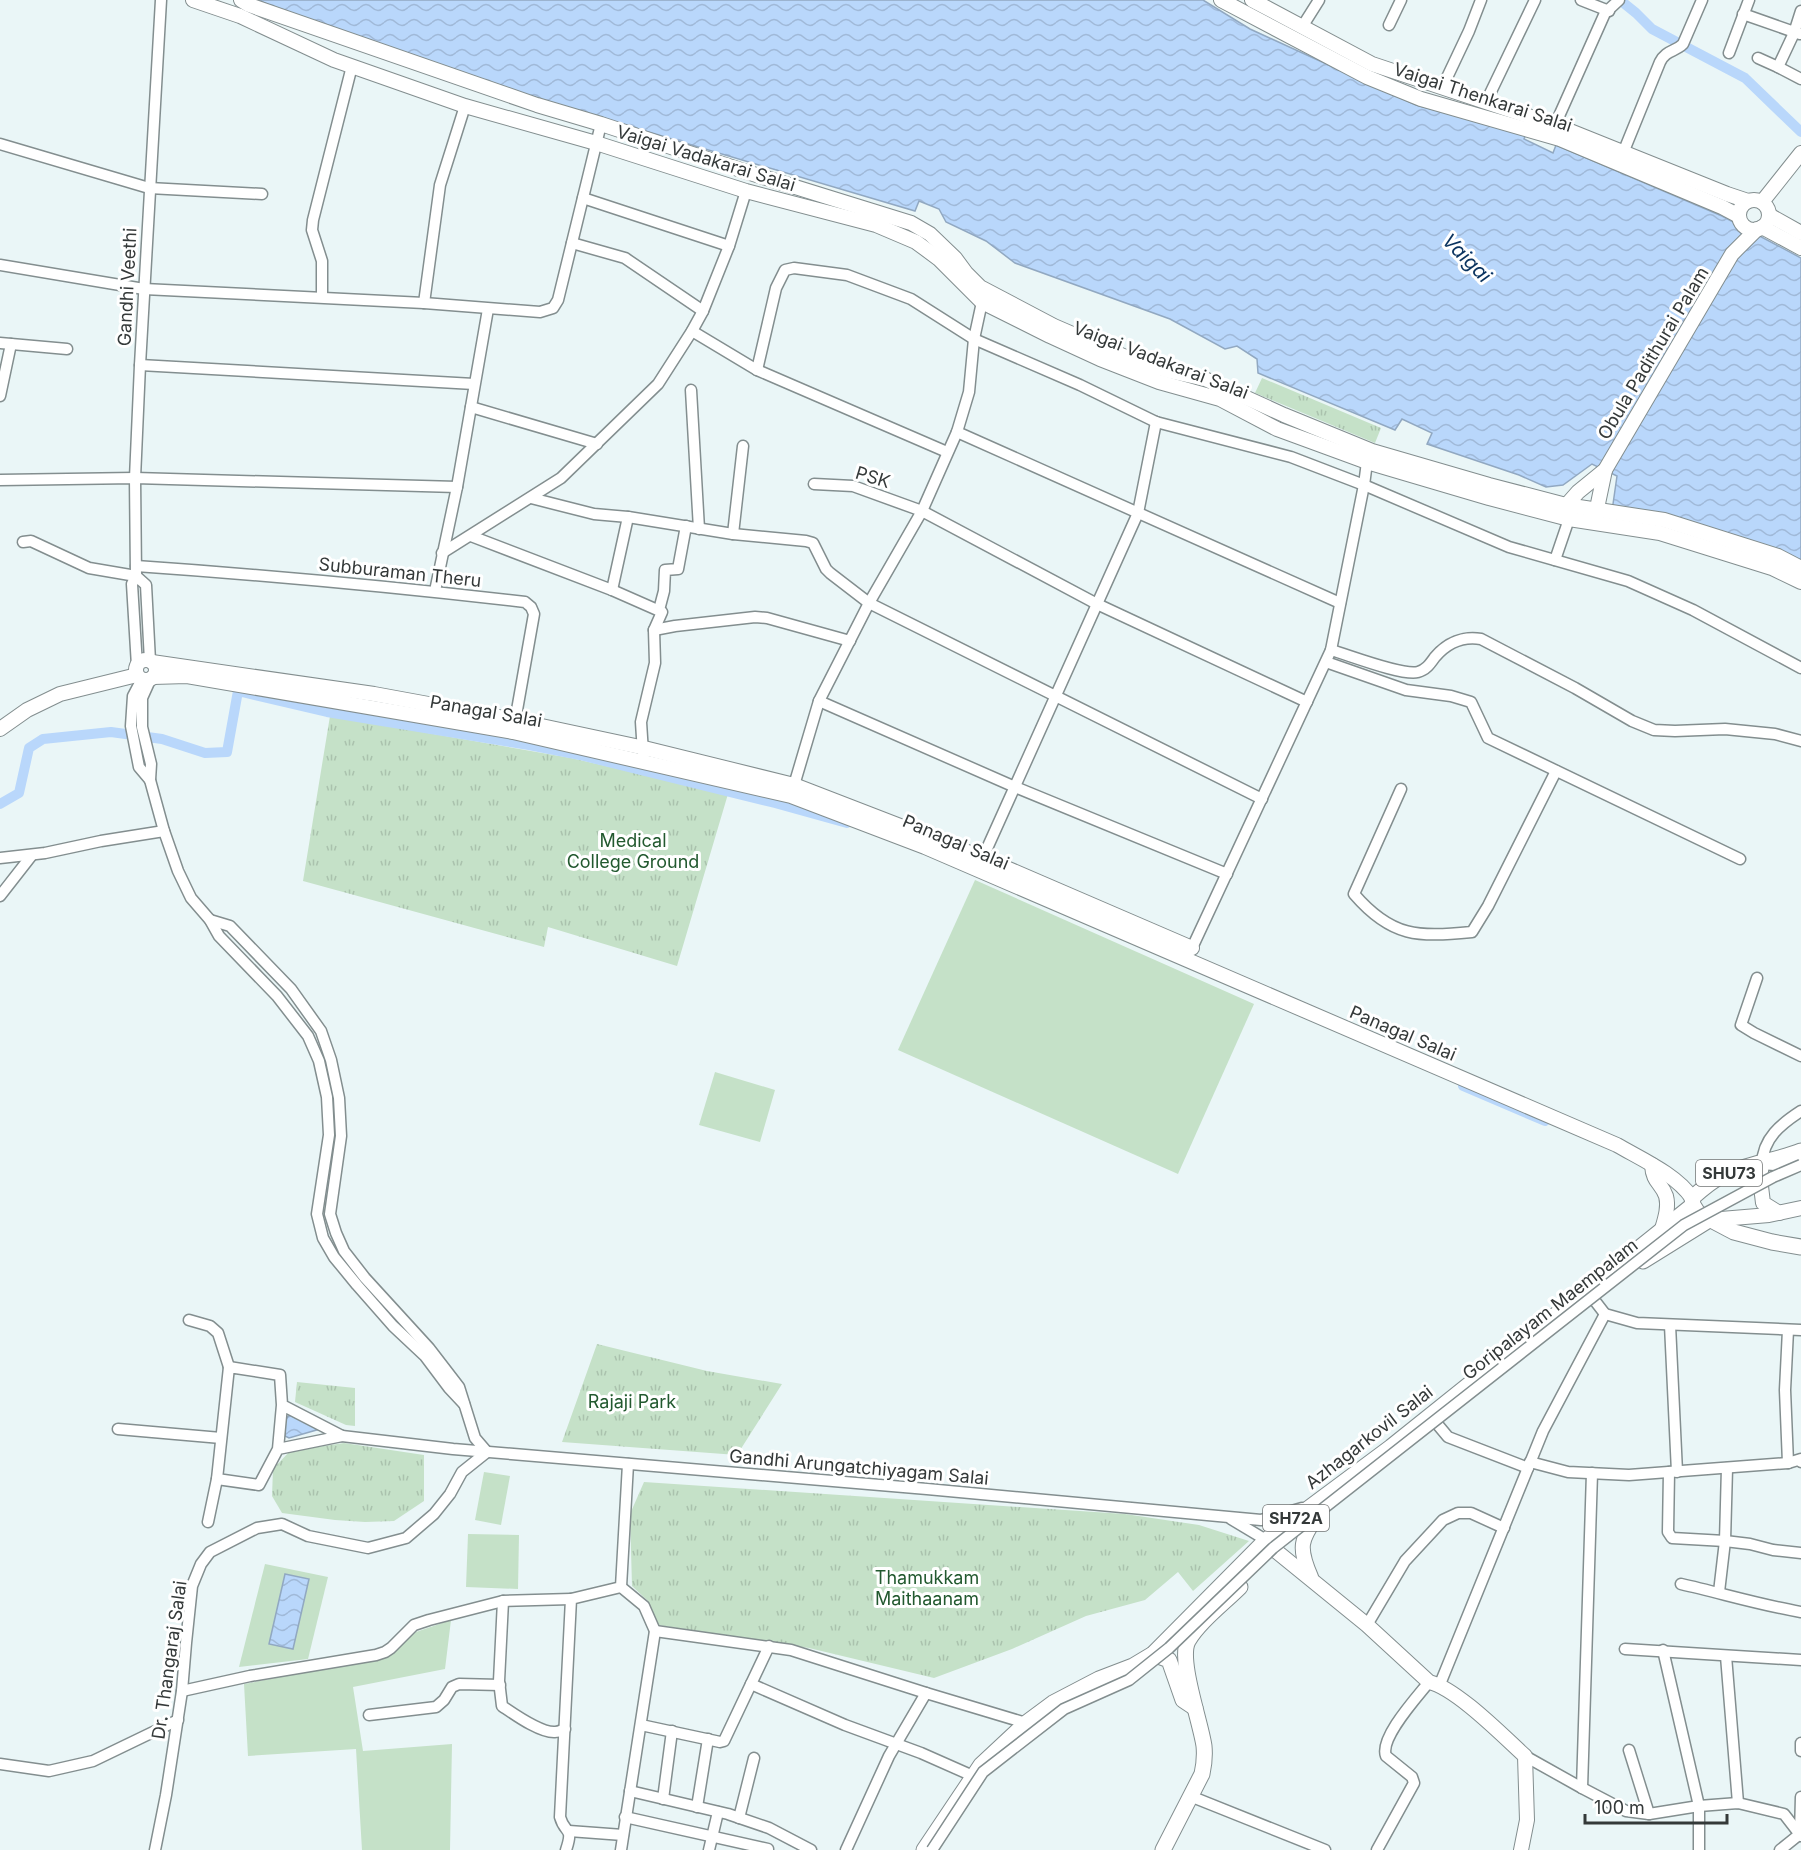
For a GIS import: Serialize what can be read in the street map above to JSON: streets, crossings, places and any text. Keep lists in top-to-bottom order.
{
  "streets": {
    "highway": ["SHU73", "Azhagarkovil Salai", "SH72A"],
    "main road": [
      "Vaigai Thenkarai Salai",
      "Vaigai Vadakarai Salai",
      "Obula Padithurai Palam",
      "Panagal Salai"
    ],
    "street": [
      "Gandhi Veethi",
      "PSK",
      "Subburaman Theru",
      "Goripalayam Maempalam",
      "Gandhi Arungatchiyagam Salai",
      "Dr. Thangaraj Salai"
    ]
  },
  "crossings": [
    ["Vaigai Thenkarai Salai", "Obula Padithurai Palam"],
    ["Vaigai Vadakarai Salai", "Obula Padithurai Palam"],
    ["Gandhi Veethi", "Subburaman Theru"],
    ["Gandhi Veethi", "Panagal Salai"],
    ["Subburaman Theru", "Panagal Salai"],
    ["Panagal Salai", "SHU73"],
    ["Panagal Salai", "Azhagarkovil Salai"],
    ["SHU73", "Azhagarkovil Salai"],
    ["Azhagarkovil Salai", "Gandhi Arungatchiyagam Salai"],
    ["Gandhi Arungatchiyagam Salai", "Dr. Thangaraj Salai"]
  ],
  "water": ["Vaigai"],
  "parks": ["Medical College Ground", "Rajaji Park", "Thamukkam Maithaanam"],
  "scale_bar": "100 m"
}
